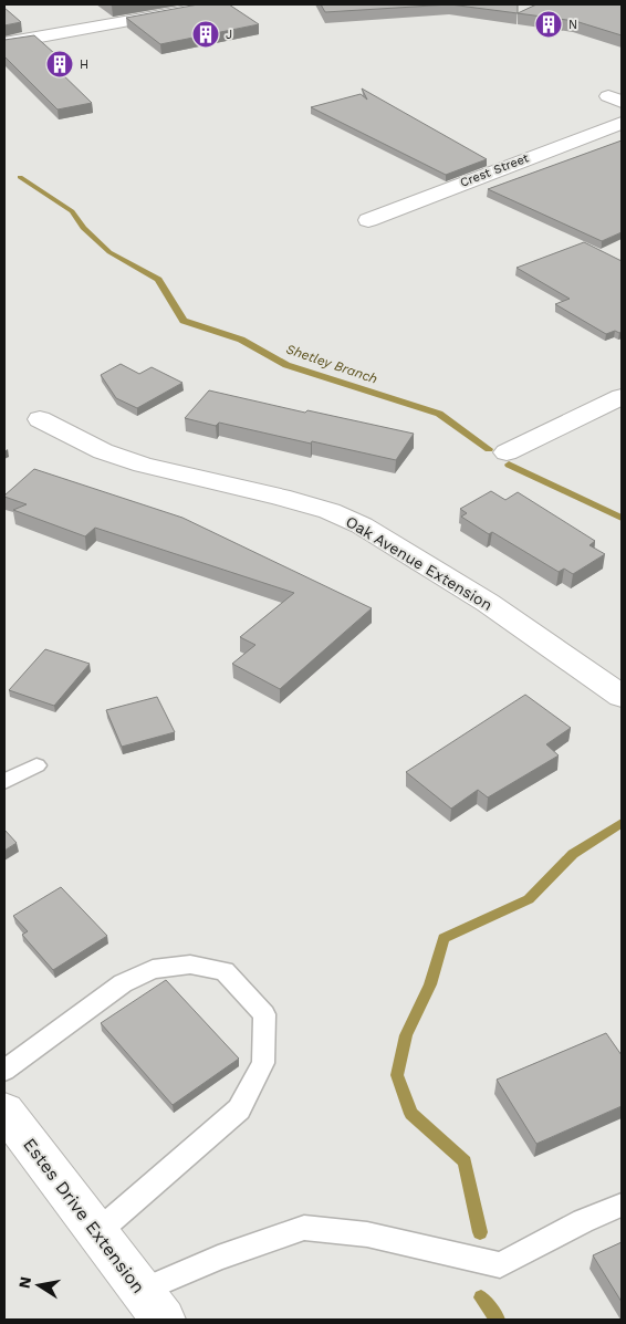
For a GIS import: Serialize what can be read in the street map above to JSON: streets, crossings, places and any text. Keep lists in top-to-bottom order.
{
  "streets": {
    "street": ["Crest Street", "Oak Avenue Extension", "Estes Drive Extension"]
  },
  "water": ["Shetley Branch"],
  "places": {
    "building": ["N", "J", "H"]
  },
  "north": "left"
}
